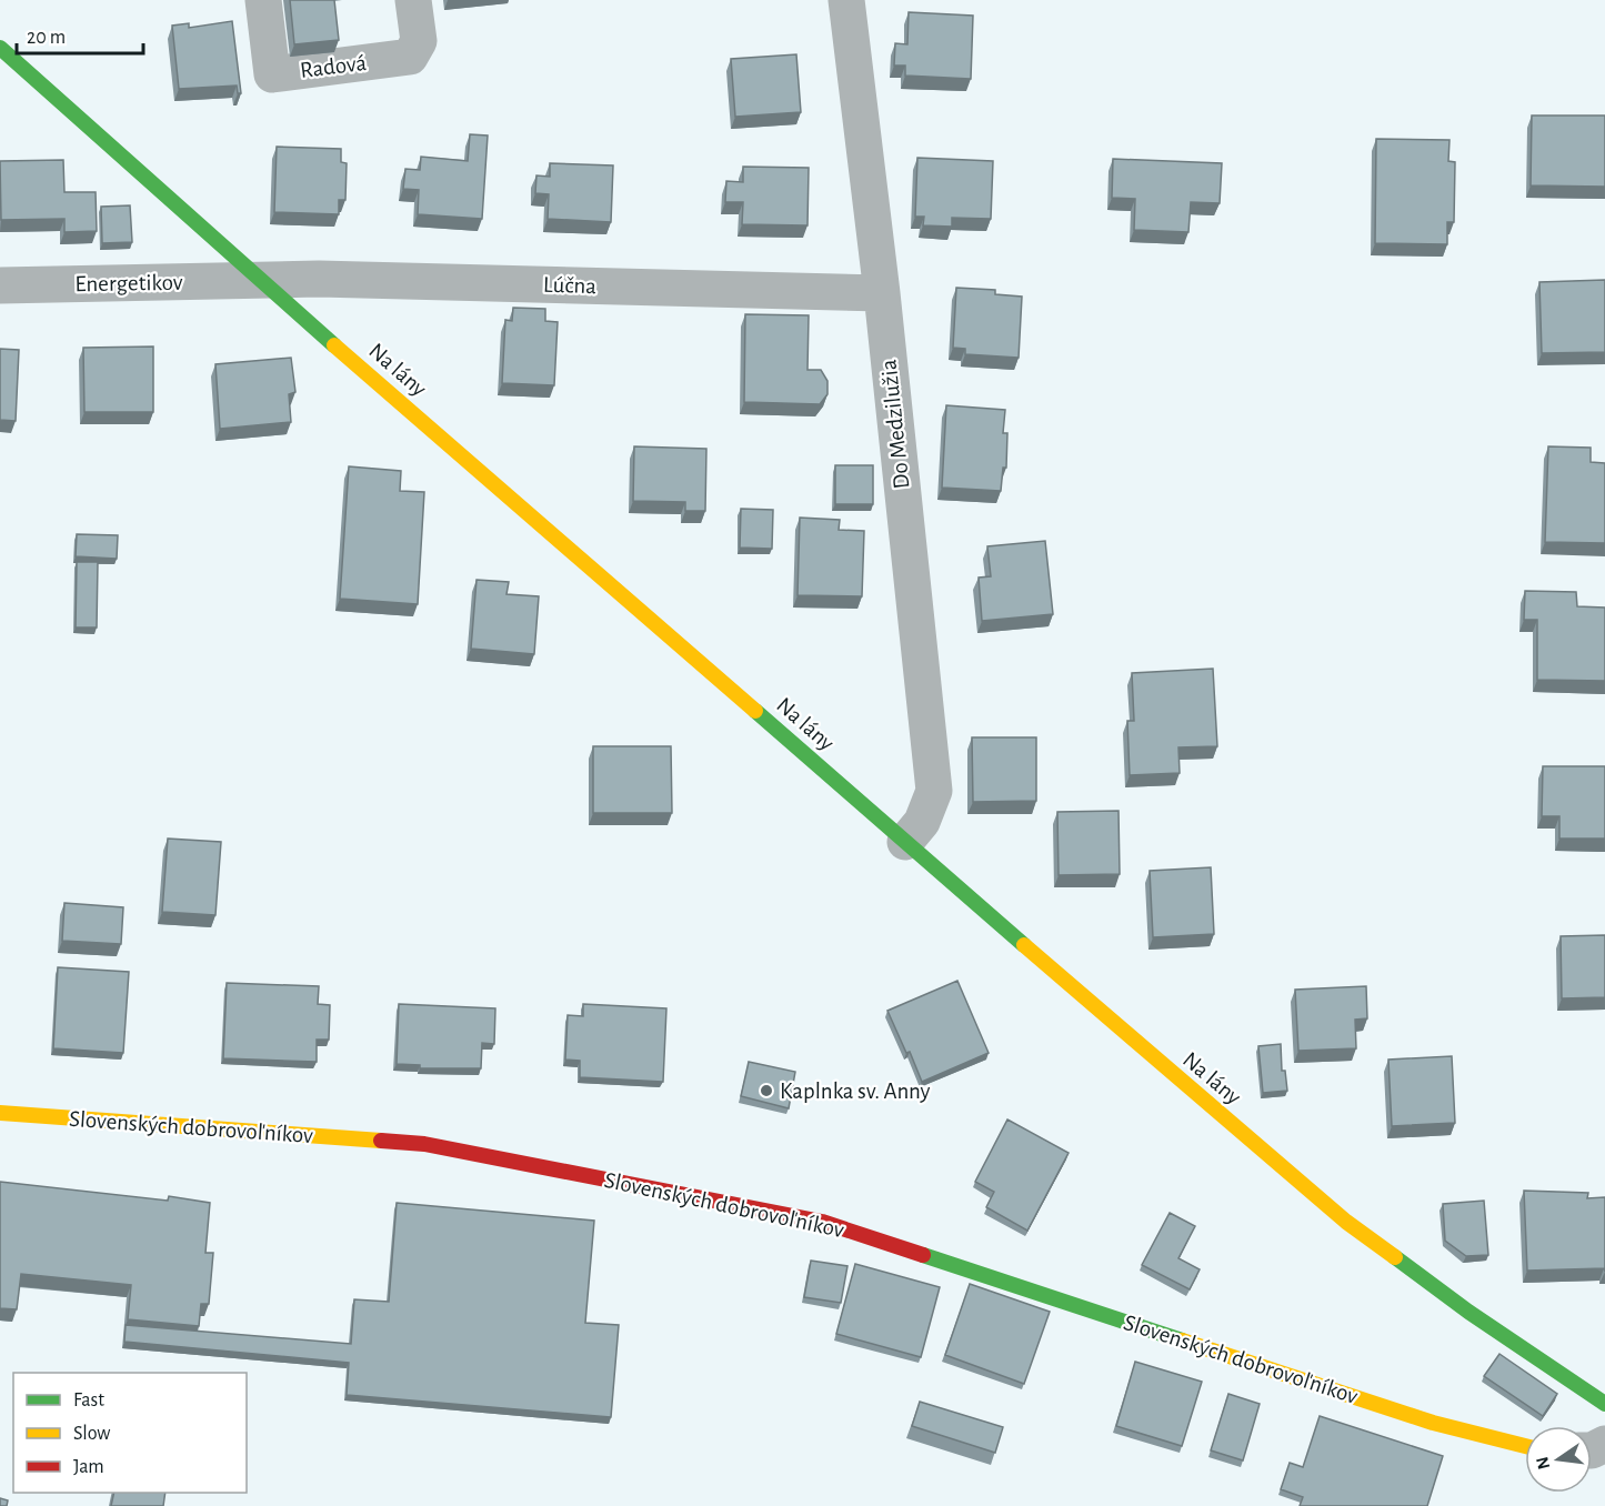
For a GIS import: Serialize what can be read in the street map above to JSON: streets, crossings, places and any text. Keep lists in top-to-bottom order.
{
  "streets": {
    "street": [
      "Radová",
      "Energetikov",
      "Lúčna",
      "Na lány",
      "Do Medzilužia",
      "Slovenských dobrovoľníkov"
    ]
  },
  "crossings": [
    ["Energetikov", "Lúčna"],
    ["Energetikov", "Na lány"],
    ["Lúčna", "Na lány"],
    ["Lúčna", "Do Medzilužia"],
    ["Na lány", "Do Medzilužia"]
  ],
  "places": ["Kaplnka sv. Anny"],
  "legend": ["Fast", "Slow", "Jam"],
  "scale_bar": "20 m",
  "north": "left"
}
